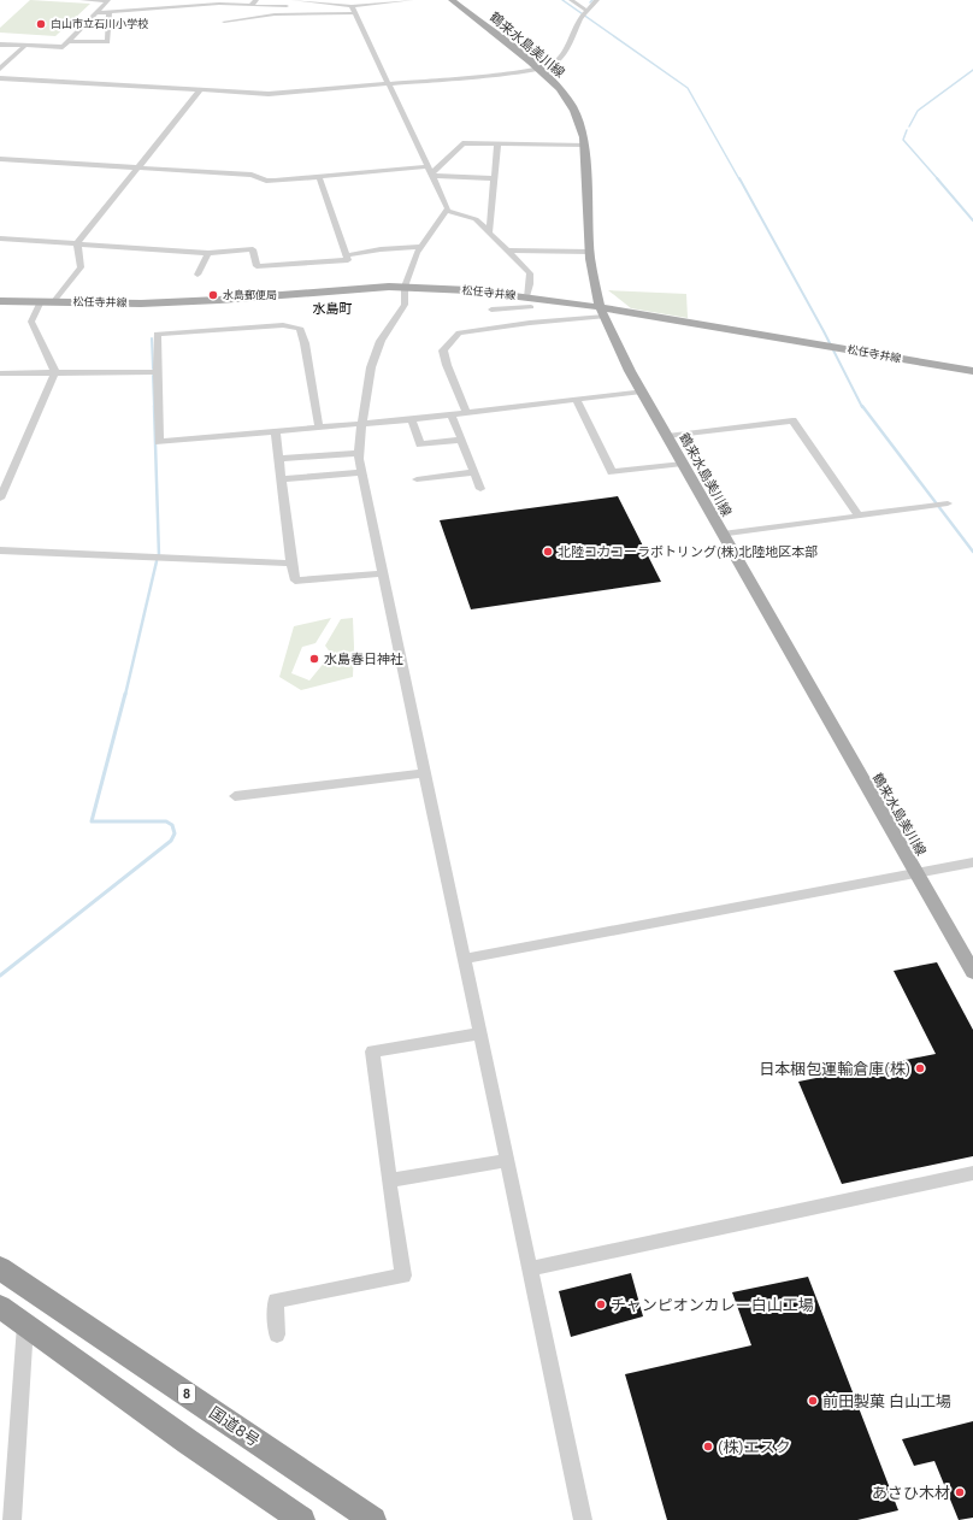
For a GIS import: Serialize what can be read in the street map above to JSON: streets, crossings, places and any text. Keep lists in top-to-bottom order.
{
  "streets": {
    "highway": ["8", "国道8号"],
    "main road": ["鶴来水島美川線", "松任寺井線"]
  },
  "crossings": [
    ["鶴来水島美川線", "松任寺井線"]
  ],
  "districts": ["水島町"],
  "places": [
    "白山市立石川小学校",
    "水島郵便局",
    "北陸コカコーラボトリング(株)北陸地区本部",
    "水島春日神社",
    "日本梱包運輸倉庫(株)",
    "チャンピオンカレー白山工場",
    "前田製菓 白山工場",
    "(株)エスク",
    "あさひ木材"
  ]
}
